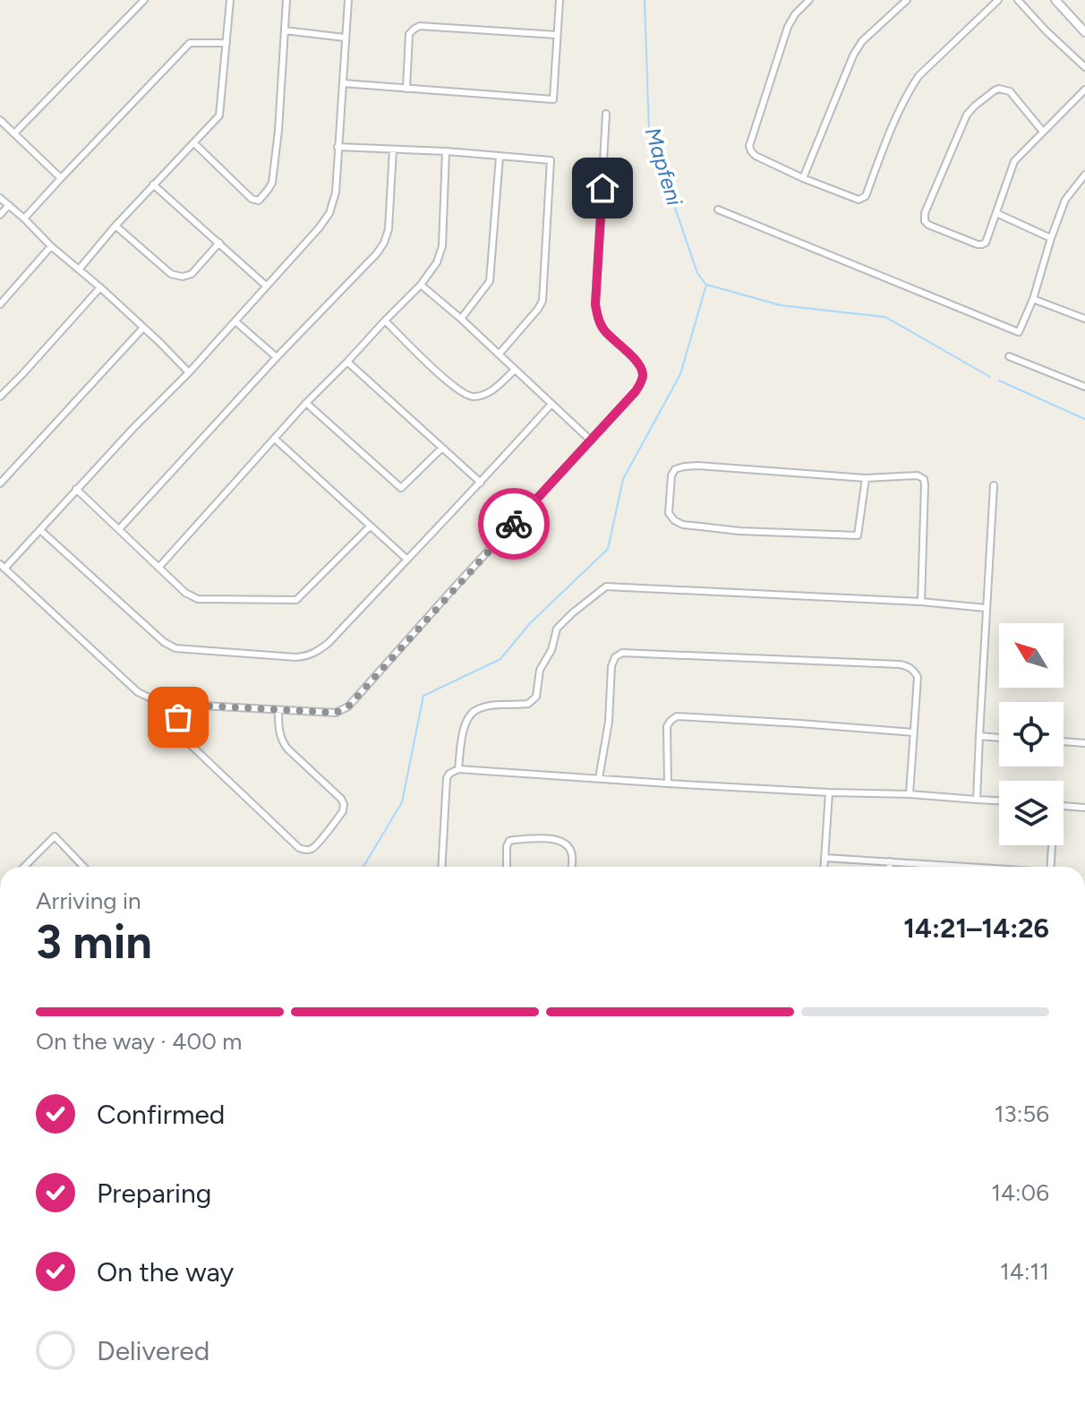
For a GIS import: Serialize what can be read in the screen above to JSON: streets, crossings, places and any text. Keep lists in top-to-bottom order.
{
  "water": ["Mapfeni"],
  "north": "top left",
  "page": {
    "heading": ["3 min", "Arriving in", "14:21–14:26"],
    "bar": "On the way · 400 m",
    "list": [
      ["Confirmed", "13:56"],
      ["Preparing", "14:06"],
      ["On the way", "14:11"],
      "Delivered"
    ]
  }
}
